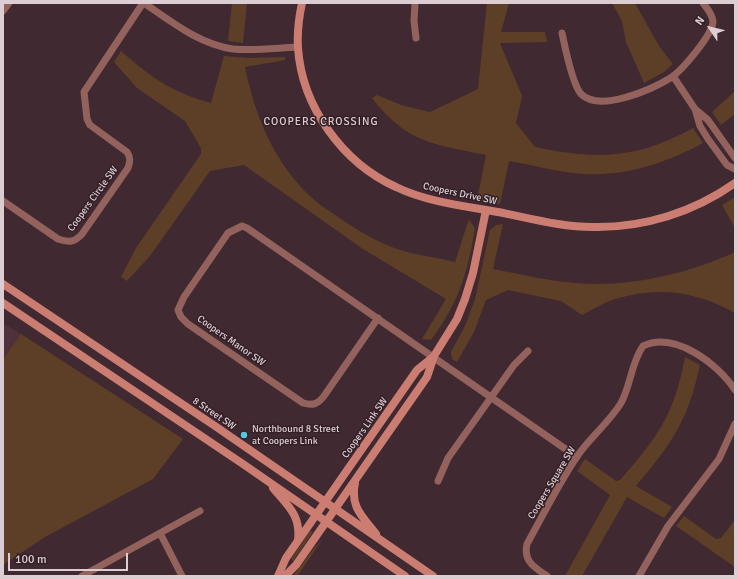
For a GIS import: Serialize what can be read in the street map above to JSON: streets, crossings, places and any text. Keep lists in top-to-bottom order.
{
  "streets": {
    "street": [
      "Coopers Drive SW",
      "Coopers Circle SW",
      "Coopers Manor SW",
      "8 Street SW",
      "Coopers Link SW",
      "Coopers Square SW"
    ]
  },
  "crossings": [
    ["Coopers Drive SW", "Coopers Circle SW"],
    ["Coopers Drive SW", "Coopers Link SW"],
    ["Coopers Manor SW", "Coopers Link SW"],
    ["Coopers Manor SW", "Coopers Square SW"],
    ["8 Street SW", "Coopers Link SW"]
  ],
  "districts": ["COOPERS CROSSING"],
  "places": ["Northbound 8 Street at Coopers Link"],
  "scale_bar": "100 m",
  "north": "top left"
}
